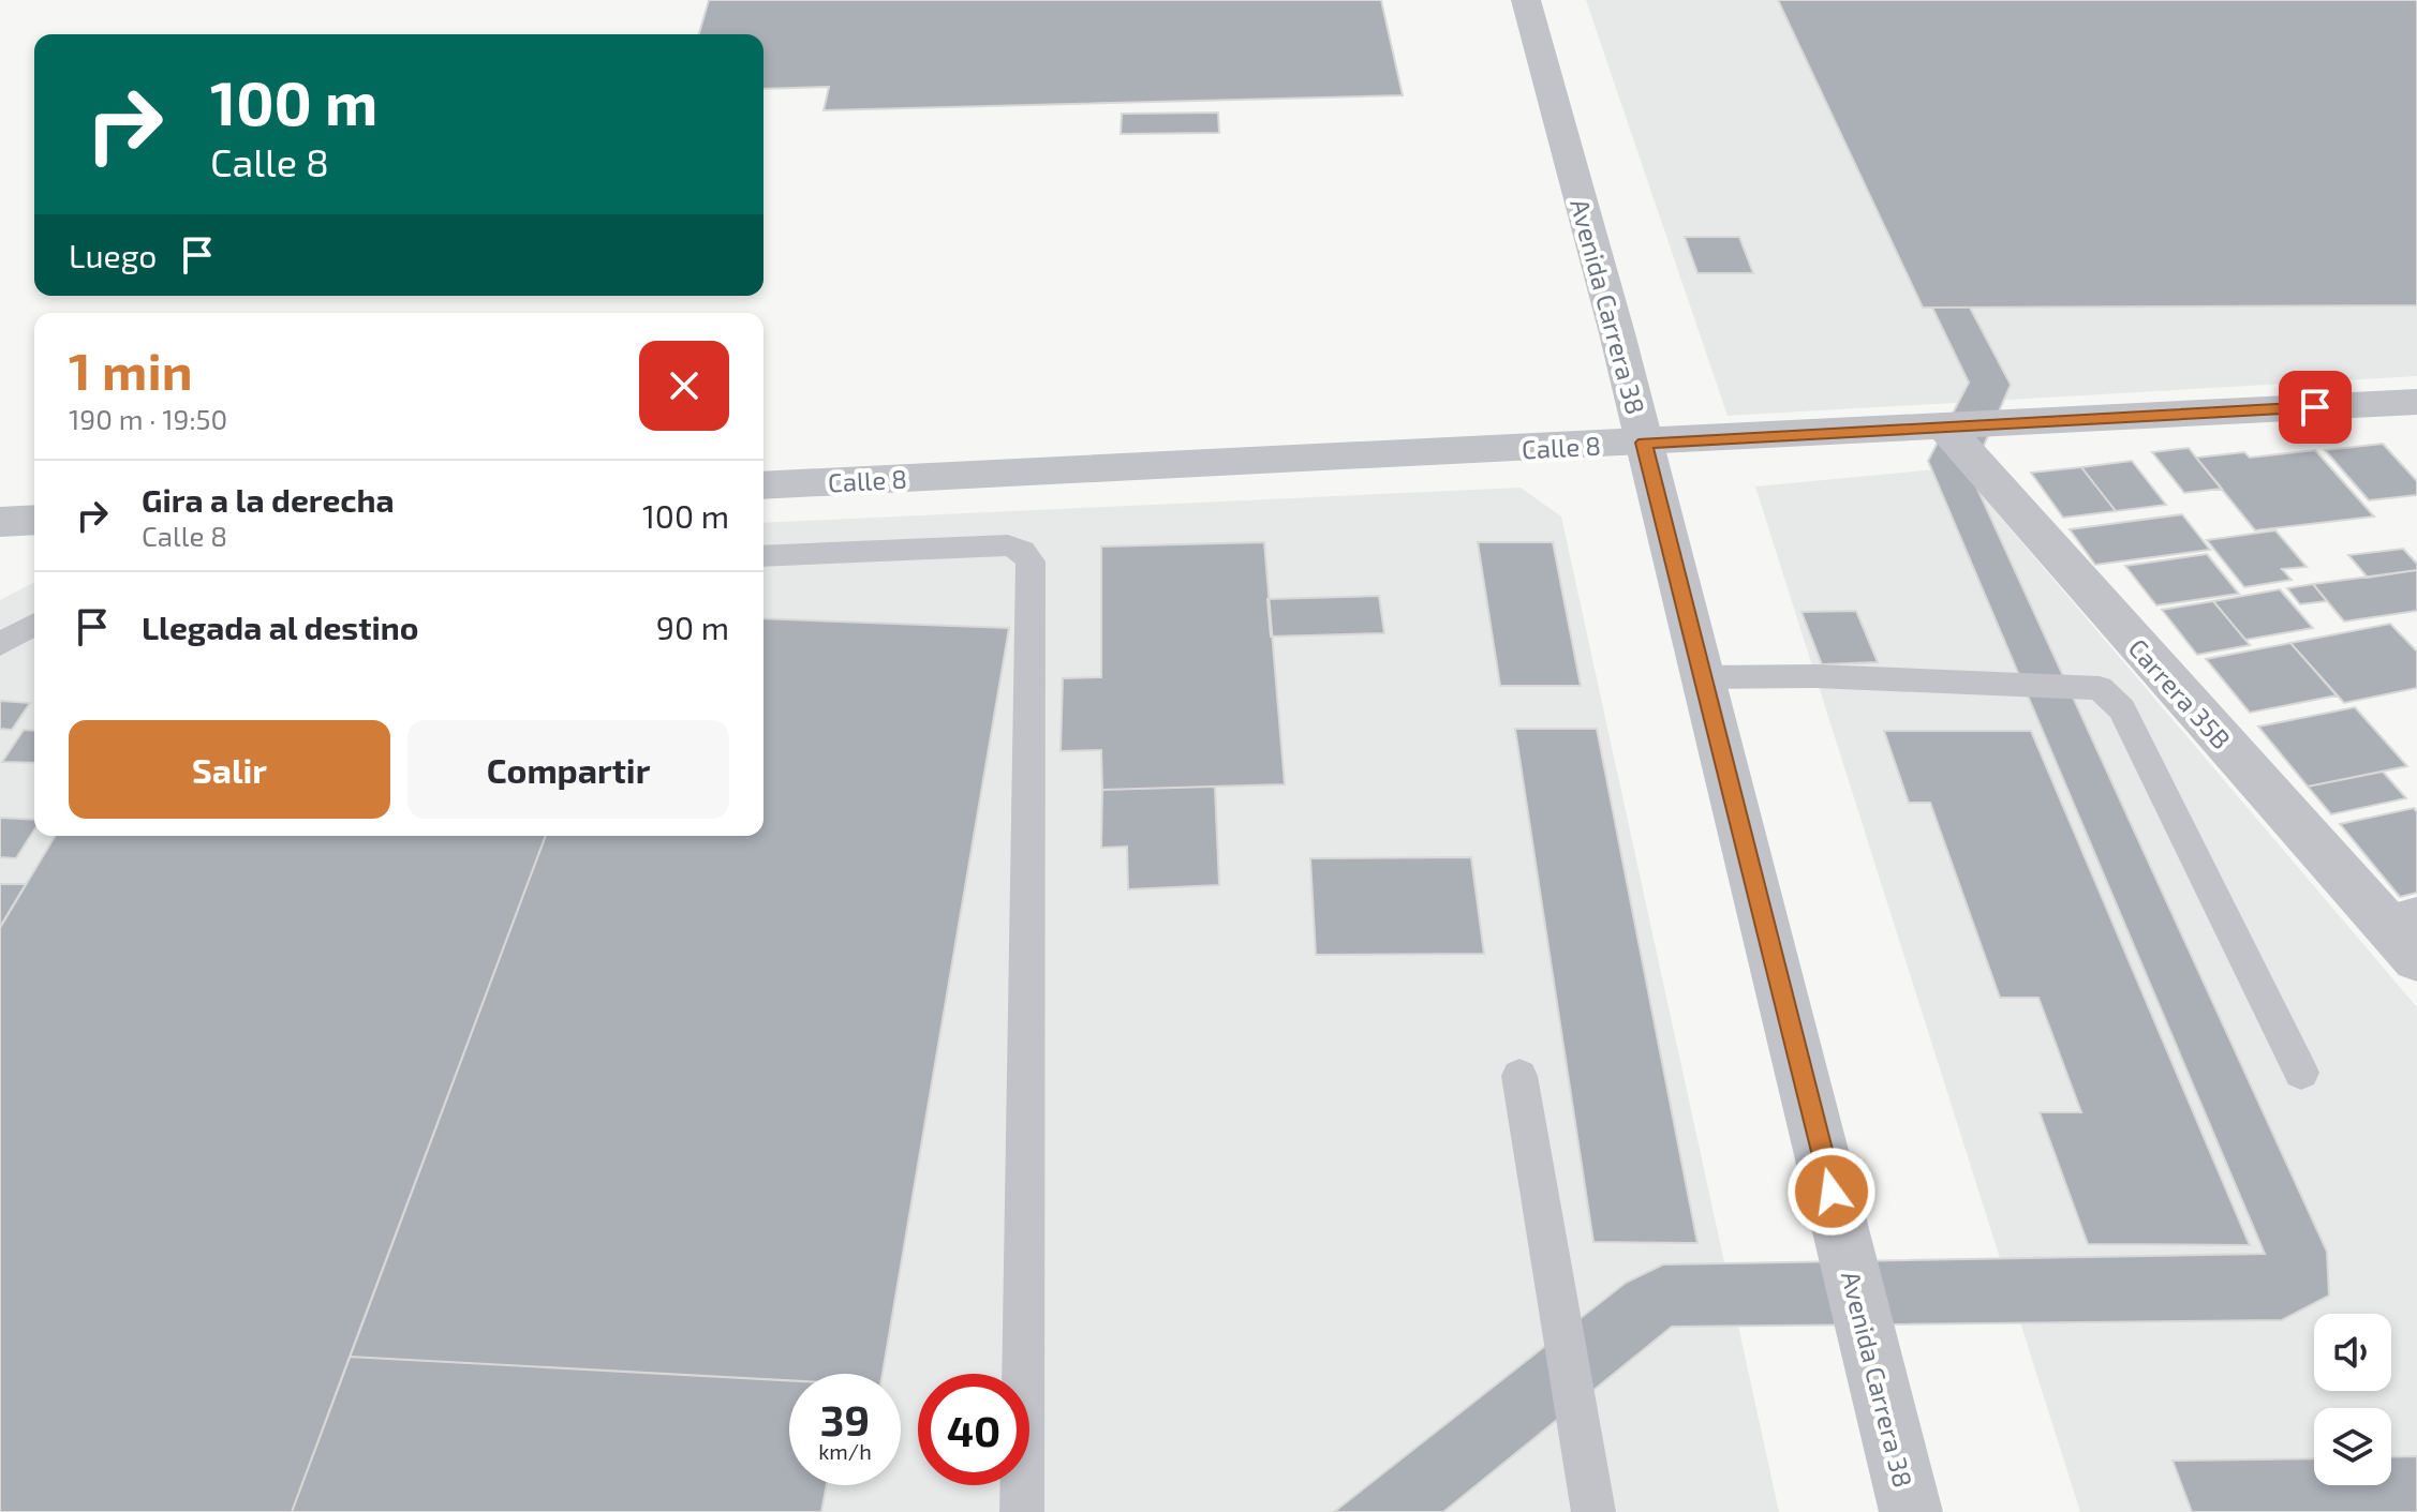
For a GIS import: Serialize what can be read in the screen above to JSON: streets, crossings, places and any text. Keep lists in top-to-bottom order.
{
  "streets": {
    "street": ["Avenida Carrera 38", "Calle 8", "Carrera 35B"]
  },
  "crossings": [
    ["Avenida Carrera 38", "Calle 8"],
    ["Calle 8", "Carrera 35B"]
  ],
  "page": {
    "turn": ["100 m", "Calle 8"],
    "then": "Luego",
    "heading": ["1 min", "190 m · 19:50"],
    "list": [
      {
        "name": "Gira a la derecha",
        "note": "Calle 8",
        "value": "100 m"
      },
      {
        "name": "Llegada al destino",
        "value": "90 m"
      }
    ],
    "buttons": ["Salir", "Compartir"],
    "speed": "39 km/h",
    "limit": "40"
  }
}
